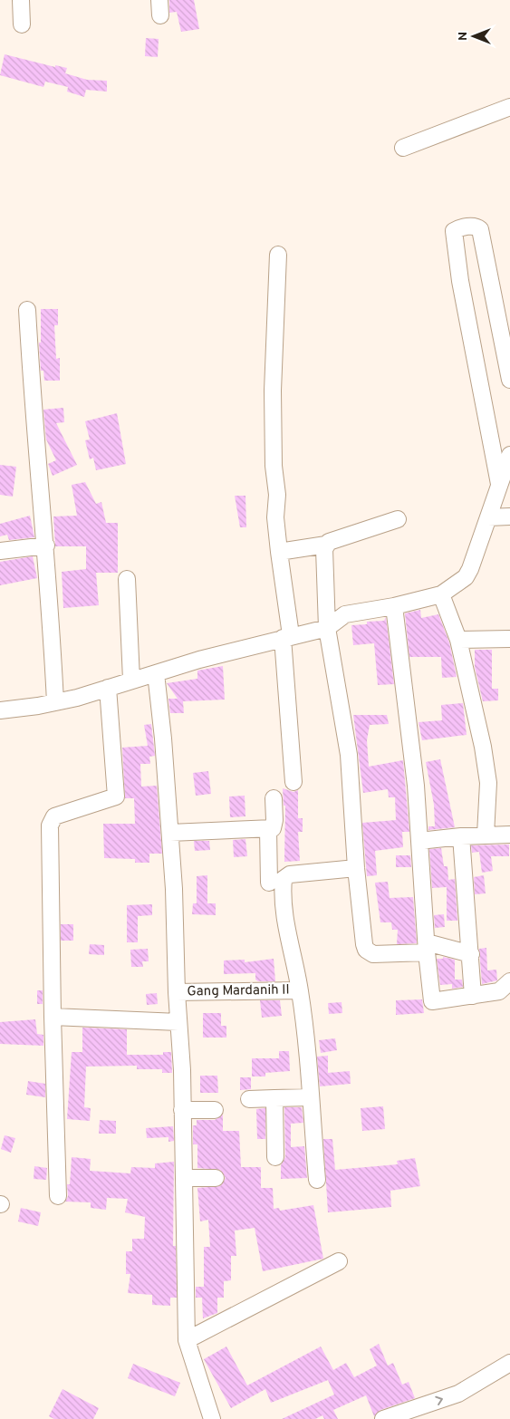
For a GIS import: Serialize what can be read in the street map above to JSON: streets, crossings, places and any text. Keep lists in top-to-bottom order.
{
  "streets": {
    "street": ["Gang Mardanih II"]
  },
  "north": "left"
}
